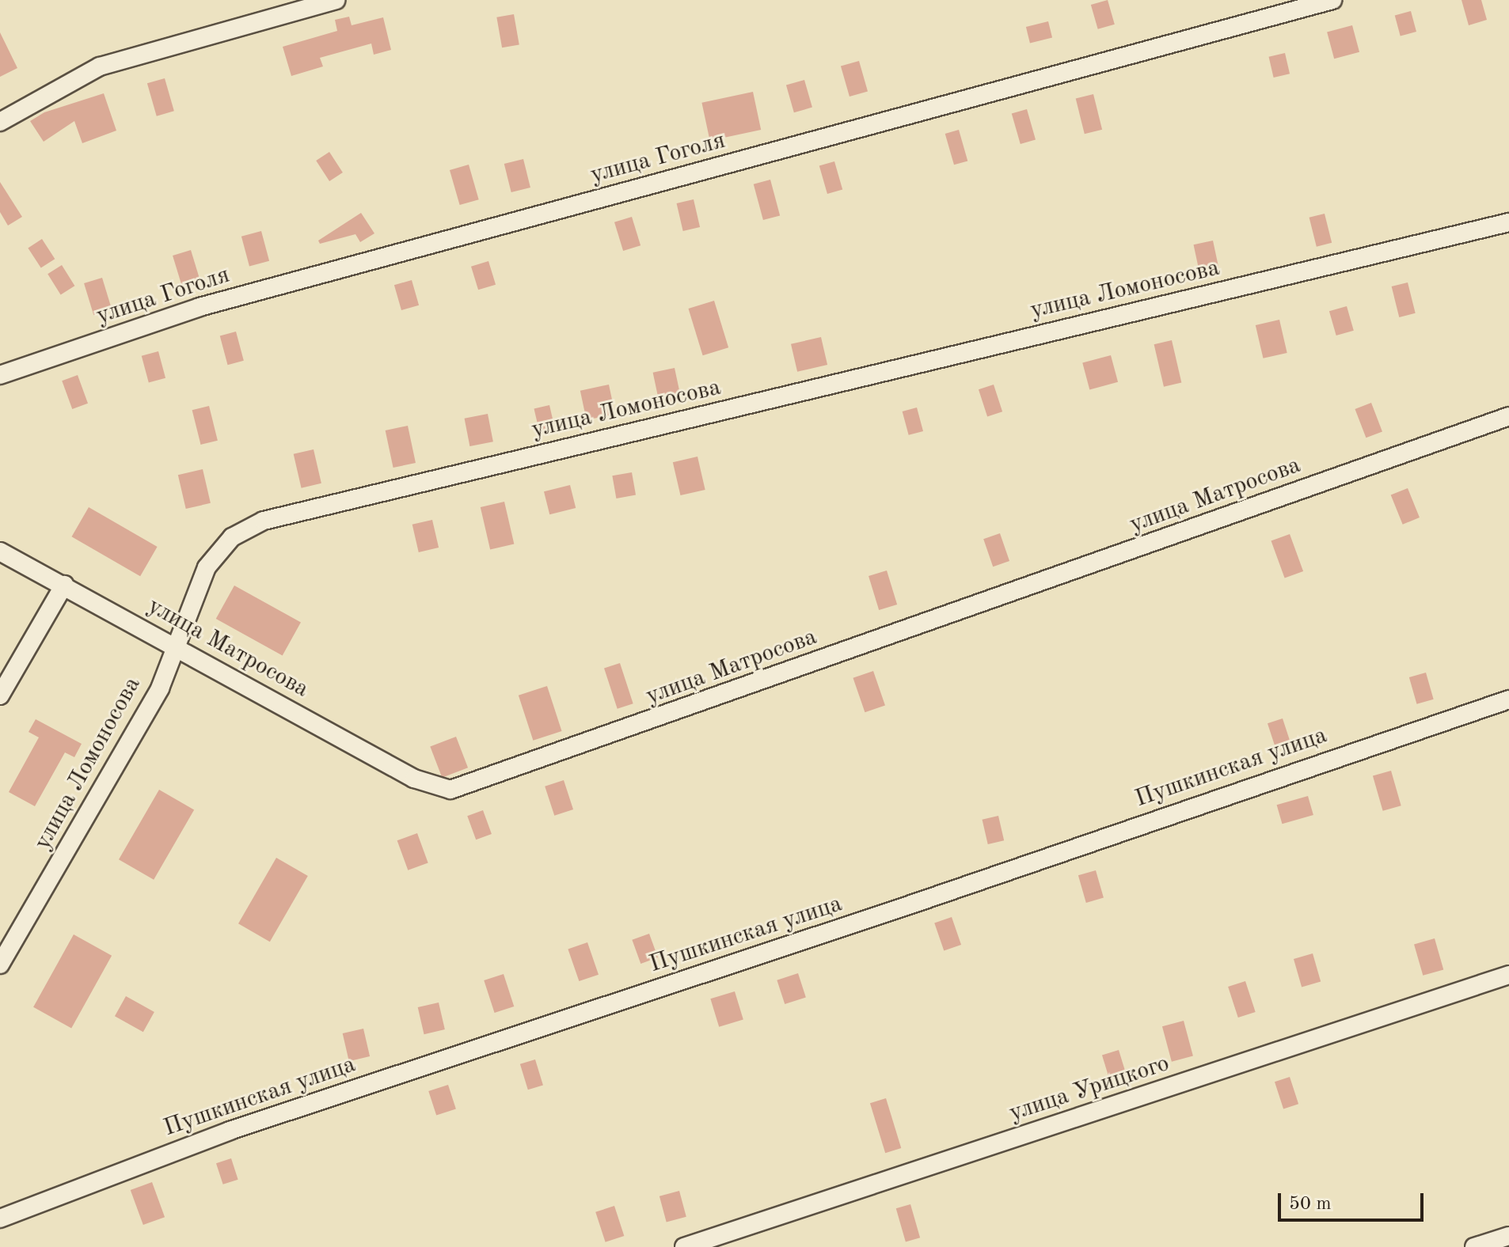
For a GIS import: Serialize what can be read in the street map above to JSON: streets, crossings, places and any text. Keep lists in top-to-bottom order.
{
  "streets": {
    "street": [
      "улица Гоголя",
      "улица Ломоносова",
      "улица Матросова",
      "Пушкинская улица",
      "улица Урицкого"
    ]
  },
  "crossings": [
    ["улица Ломоносова", "улица Матросова"]
  ],
  "scale_bar": "50 m"
}
